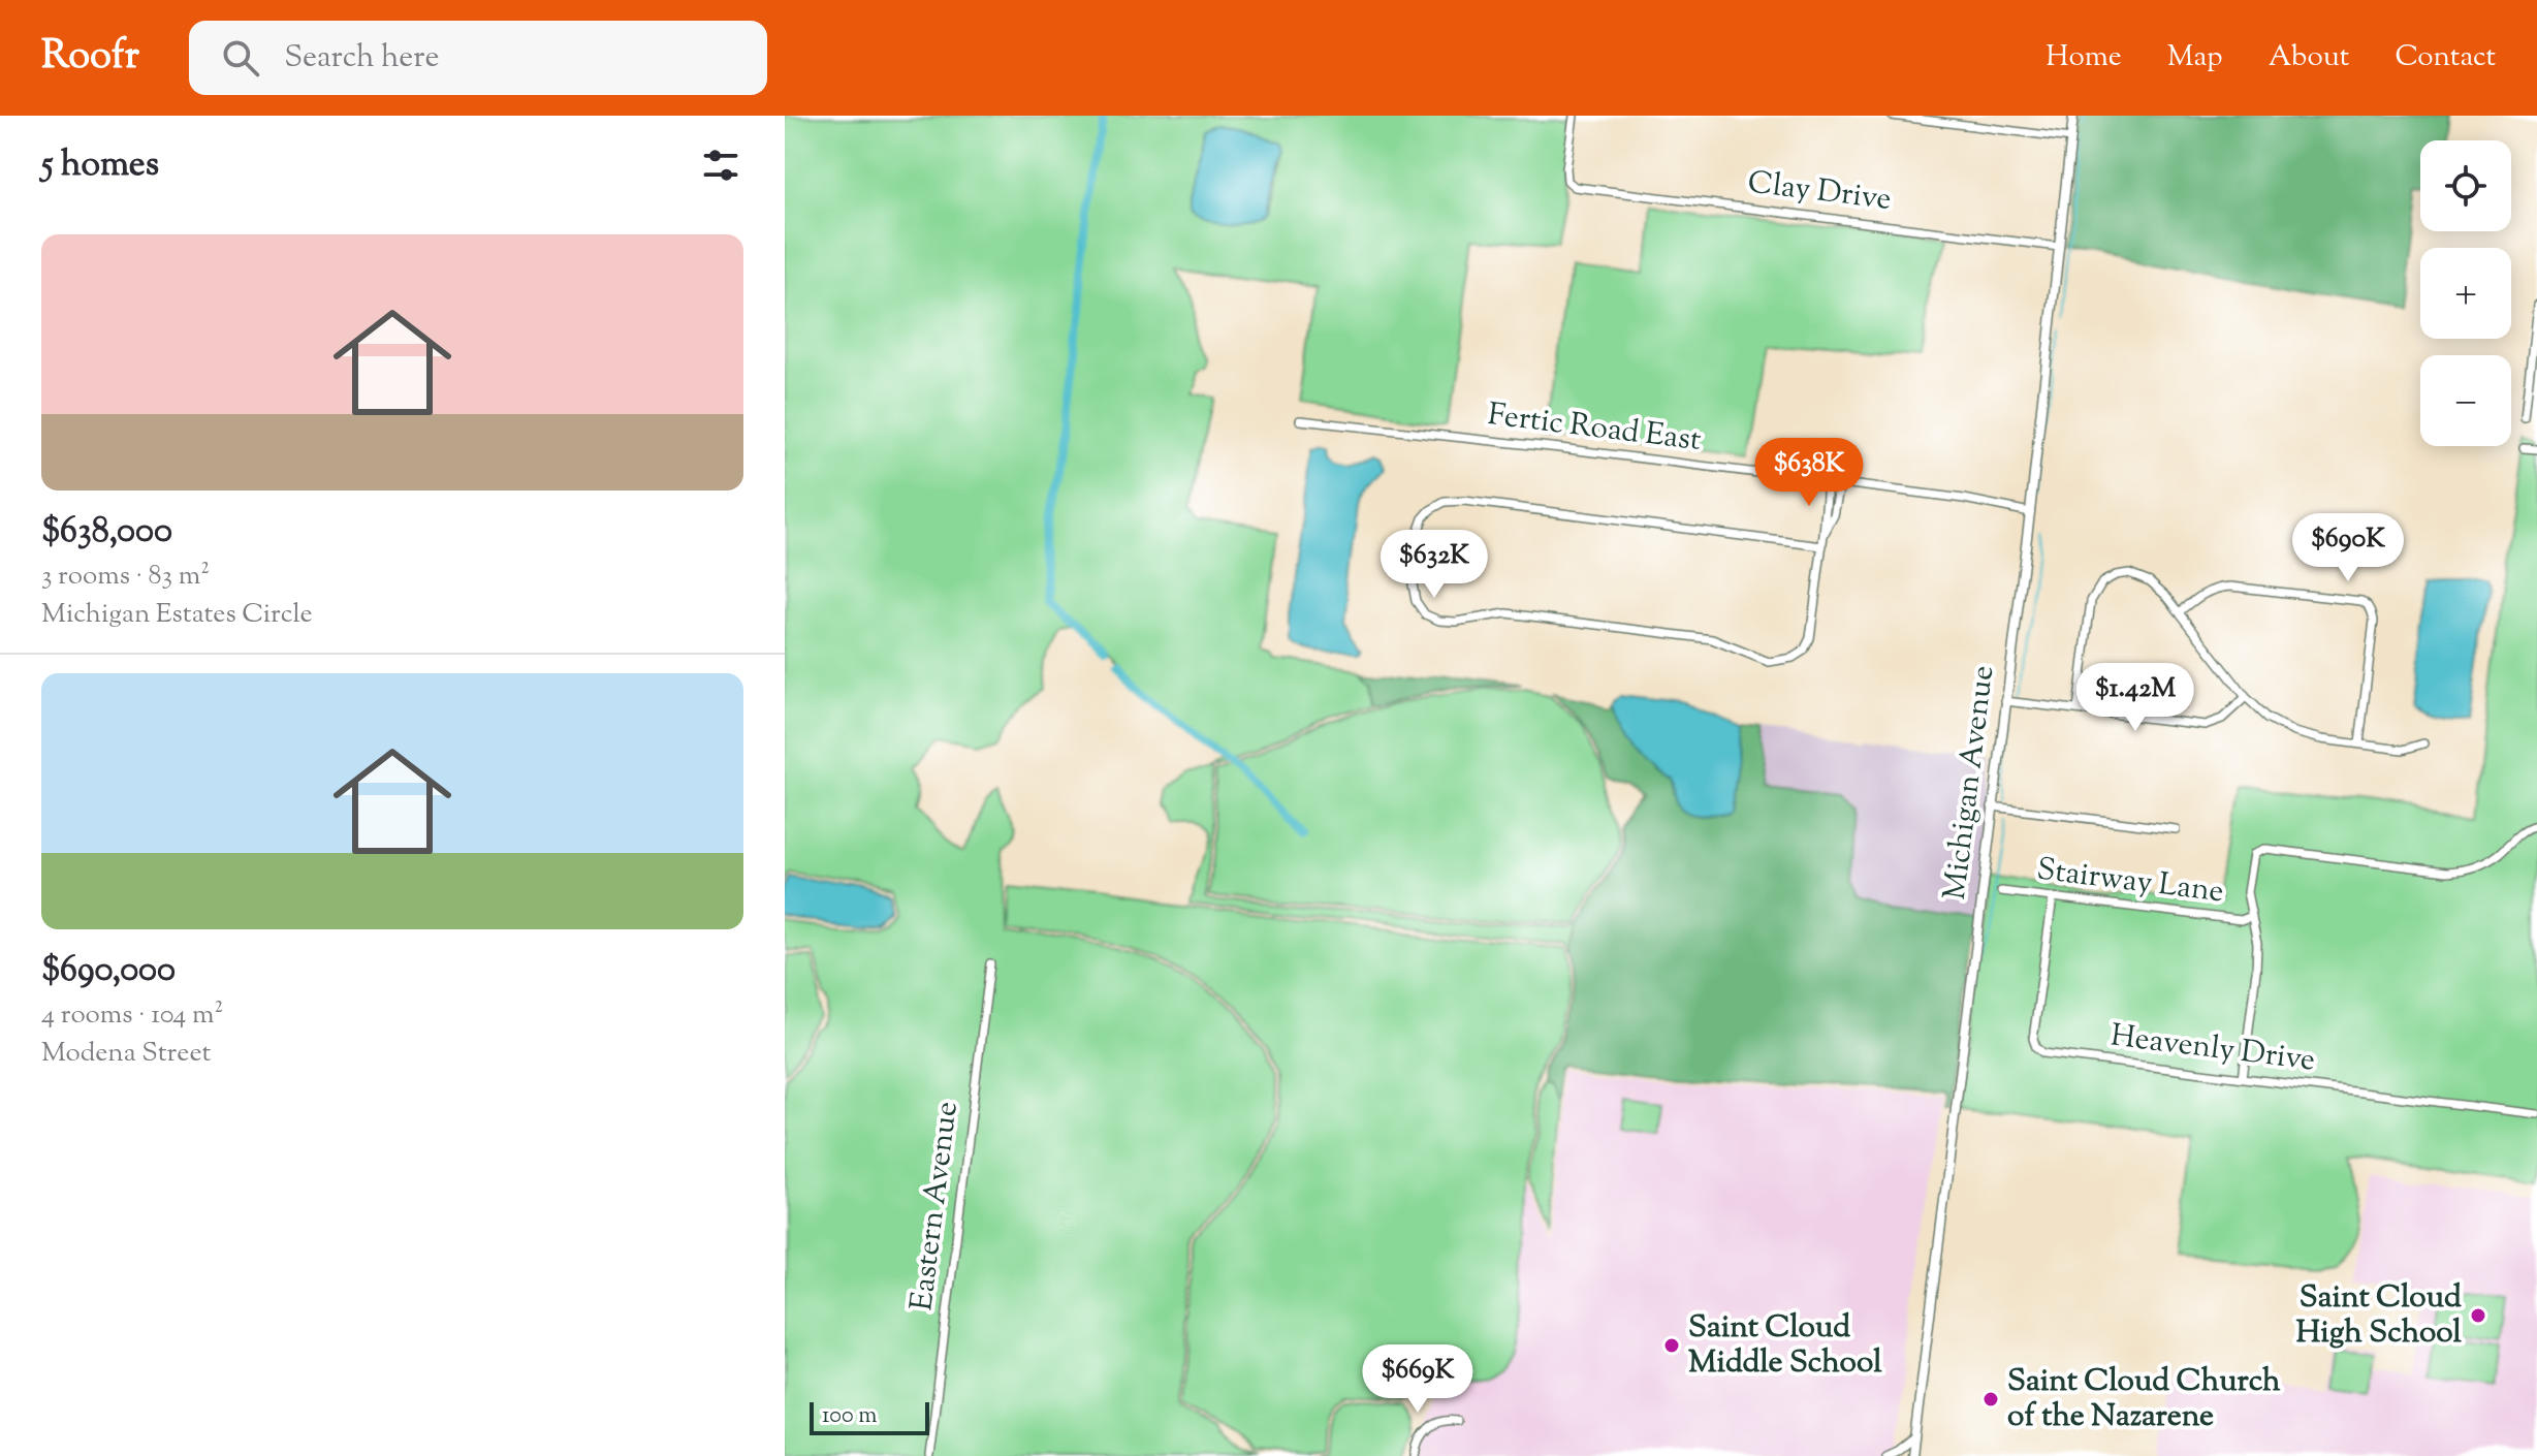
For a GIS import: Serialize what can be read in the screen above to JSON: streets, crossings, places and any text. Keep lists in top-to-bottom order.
{
  "streets": {
    "street": [
      "Clay Drive",
      "Fertic Road East",
      "Michigan Avenue",
      "Stairway Lane",
      "Heavenly Drive",
      "Eastern Avenue"
    ]
  },
  "crossings": [
    ["Clay Drive", "Michigan Avenue"],
    ["Fertic Road East", "Michigan Avenue"],
    ["Stairway Lane", "Heavenly Drive"]
  ],
  "places": ["Saint Cloud High School", "Saint Cloud Middle School", "Saint Cloud Church of the Nazarene"],
  "scale_bar": "100 m",
  "page": {
    "header": "Roofr",
    "search": "Search here",
    "nav": [
      "Home",
      "Map",
      "About",
      "Contact"
    ],
    "heading": "5 homes",
    "map_buttons": ["+", "−"],
    "list": [
      {
        "name": "$638,000",
        "note": "3 rooms · 83 m² · Michigan Estates Circle"
      },
      {
        "name": "$690,000",
        "note": "4 rooms · 104 m² · Modena Street"
      }
    ],
    "price": [
      "$638K",
      "$690K",
      "$632K",
      "$1.42M",
      "$669K"
    ],
    "scale": "100 m"
  }
}
